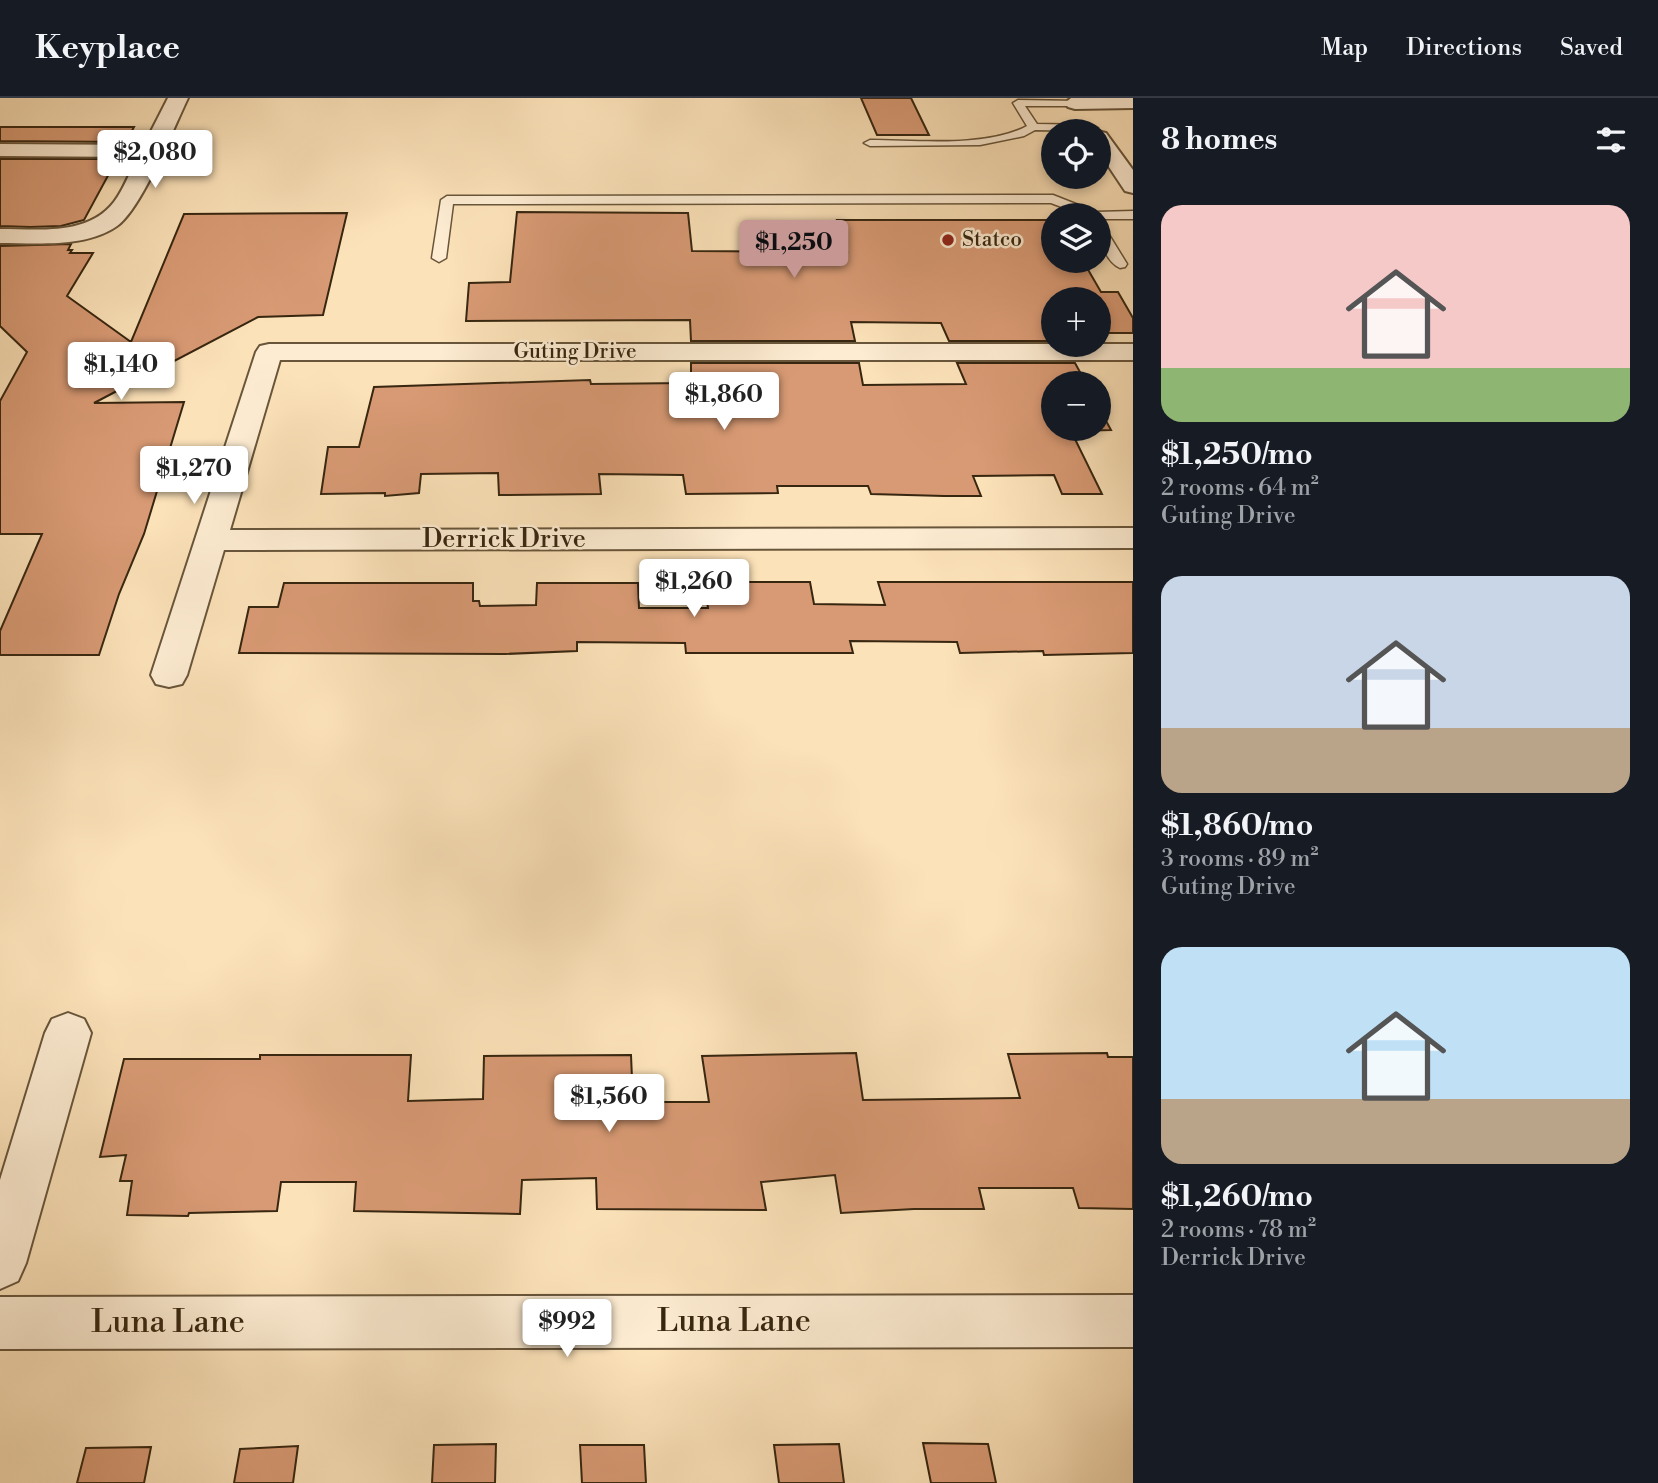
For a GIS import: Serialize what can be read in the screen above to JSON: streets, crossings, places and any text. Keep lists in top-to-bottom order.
{
  "streets": {
    "street": ["Guting Drive", "Derrick Drive", "Luna Lane"]
  },
  "crossings": [
    ["Guting Drive", "Derrick Drive"]
  ],
  "places": ["Statco"],
  "page": {
    "header": "Keyplace",
    "nav": ["Map", "Directions", "Saved"],
    "heading": "8 homes",
    "map_buttons": ["+", "−"],
    "price": [
      "$2,080",
      "$1,250",
      "$1,140",
      "$1,860",
      "$1,270",
      "$1,260",
      "$1,560",
      "$992"
    ],
    "list": [
      {
        "name": "$1,250/mo",
        "note": "2 rooms · 64 m² · Guting Drive"
      },
      {
        "name": "$1,860/mo",
        "note": "3 rooms · 89 m² · Guting Drive"
      },
      {
        "name": "$1,260/mo",
        "note": "2 rooms · 78 m² · Derrick Drive"
      }
    ]
  }
}
